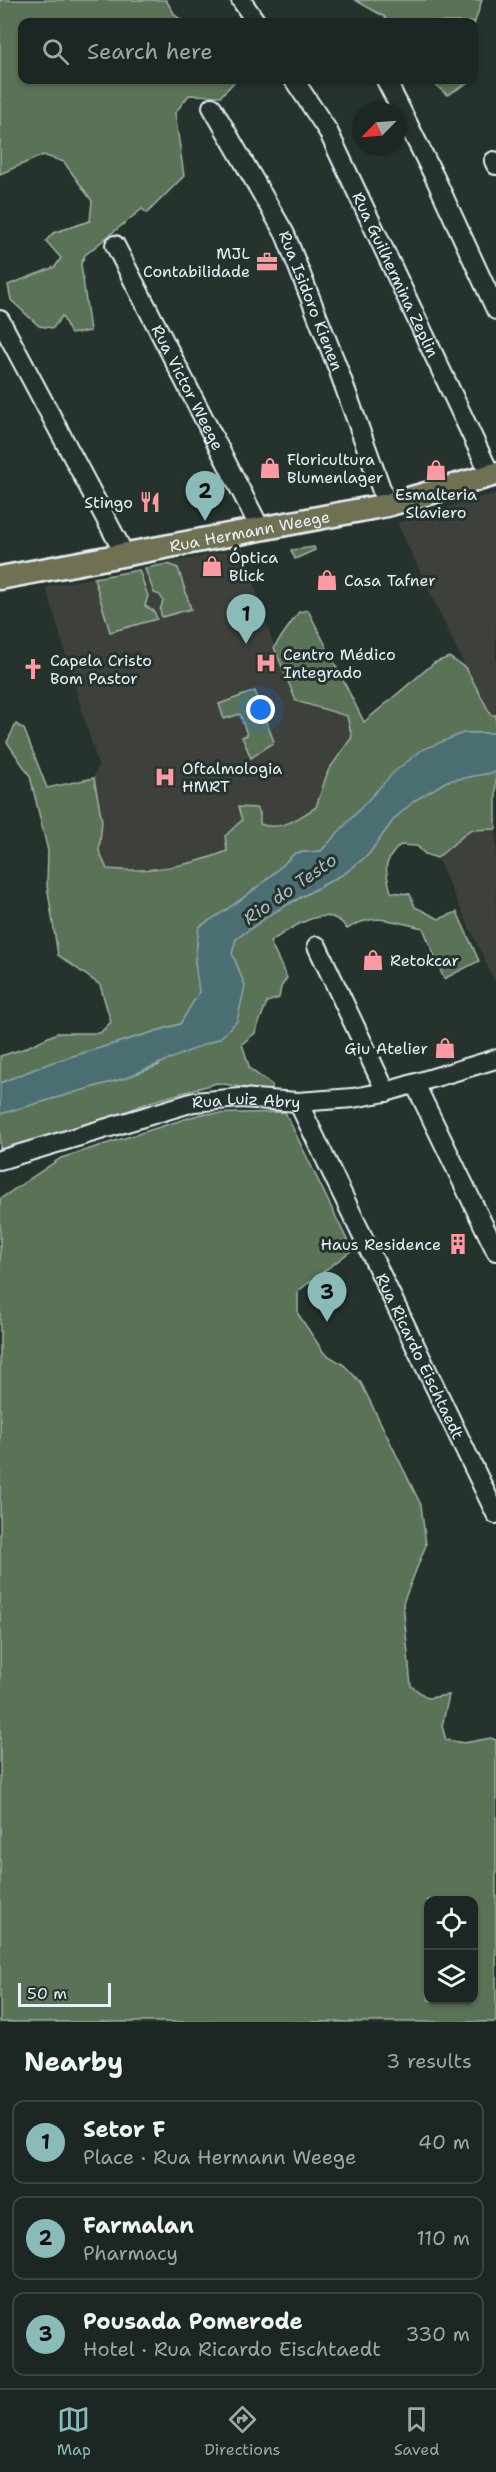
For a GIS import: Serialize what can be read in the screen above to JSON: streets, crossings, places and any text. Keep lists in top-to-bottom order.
{
  "streets": {
    "main road": ["Rua Hermann Weege"],
    "street": [
      "Rua Guilhermina Zeplin",
      "Rua Isidoro Kienen",
      "Rua Victor Weege",
      "Rua Luiz Abry",
      "Rua Ricardo Eischtaedt"
    ]
  },
  "crossings": [
    ["Rua Guilhermina Zeplin", "Rua Hermann Weege"],
    ["Rua Isidoro Kienen", "Rua Hermann Weege"],
    ["Rua Victor Weege", "Rua Hermann Weege"],
    ["Rua Luiz Abry", "Rua Ricardo Eischtaedt"]
  ],
  "water": ["Rio do Testo"],
  "places": {
    "office": ["MJL Contabilidade"],
    "shop": [
      "Floricultura Blumenlager",
      "Esmalteria Slaviero",
      "Óptica Blick",
      "Casa Tafner",
      "Retokcar",
      "Giu Atelier"
    ],
    "restaurant": ["Stingo"],
    "hospital": ["Centro Médico Integrado", "Oftalmologia HMRT"],
    "church": ["Capela Cristo Bom Pastor"],
    "building": ["Haus Residence"]
  },
  "scale_bar": "50 m",
  "north": "bottom left",
  "page": {
    "search": "Search here",
    "pins": ["2", "1", "3"],
    "scale": "50 m",
    "heading": ["Nearby", "3 results"],
    "list": [
      {
        "mark": "1",
        "name": "Setor F",
        "note": "Place · Rua Hermann Weege",
        "value": "40 m"
      },
      {
        "mark": "2",
        "name": "Farmalan",
        "note": "Pharmacy",
        "value": "110 m"
      },
      {
        "mark": "3",
        "name": "Pousada Pomerode",
        "note": "Hotel · Rua Ricardo Eischtaedt",
        "value": "330 m"
      }
    ],
    "nav": ["Map", "Directions", "Saved"]
  }
}
